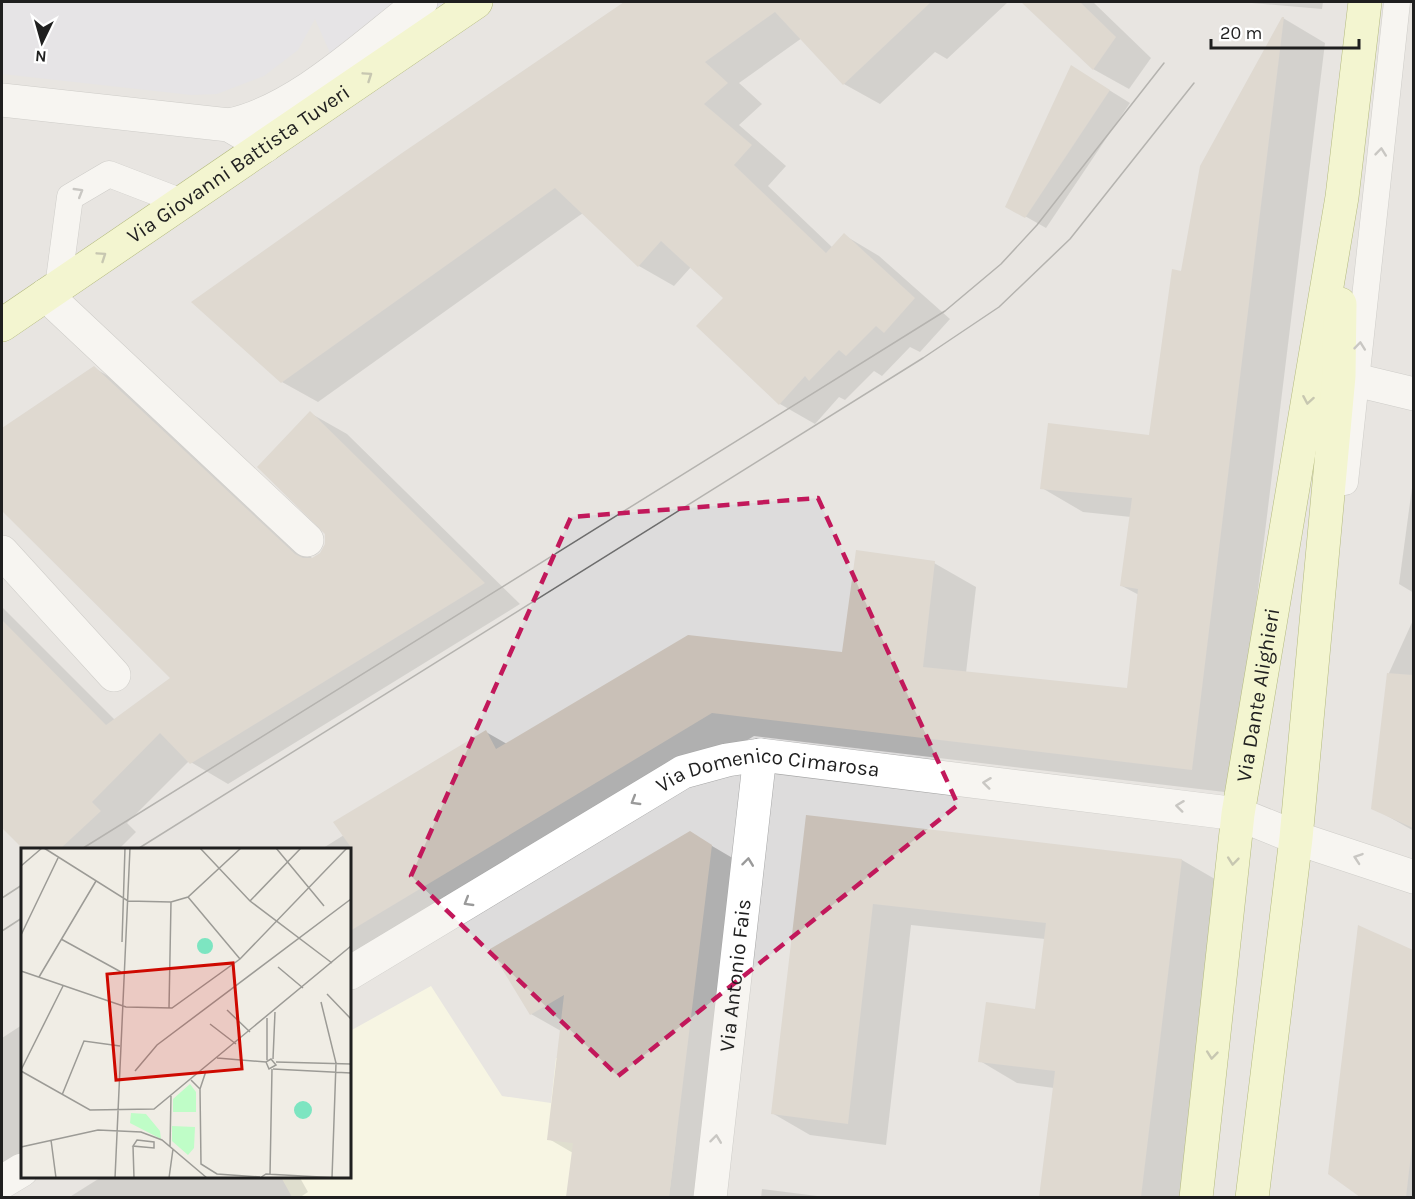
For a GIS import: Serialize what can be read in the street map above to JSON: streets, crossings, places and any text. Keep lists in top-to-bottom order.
{
  "streets": {
    "street": [
      "Via Giovanni Battista Tuveri",
      "Via Dante Alighieri",
      "Via Domenico Cimarosa",
      "Via Antonio Fais"
    ]
  },
  "crossings": [
    ["Via Dante Alighieri", "Via Domenico Cimarosa"],
    ["Via Domenico Cimarosa", "Via Antonio Fais"]
  ],
  "one_way": ["Via Domenico Cimarosa", "Via Antonio Fais"],
  "scale_bar": "20 m",
  "north": "bottom"
}
